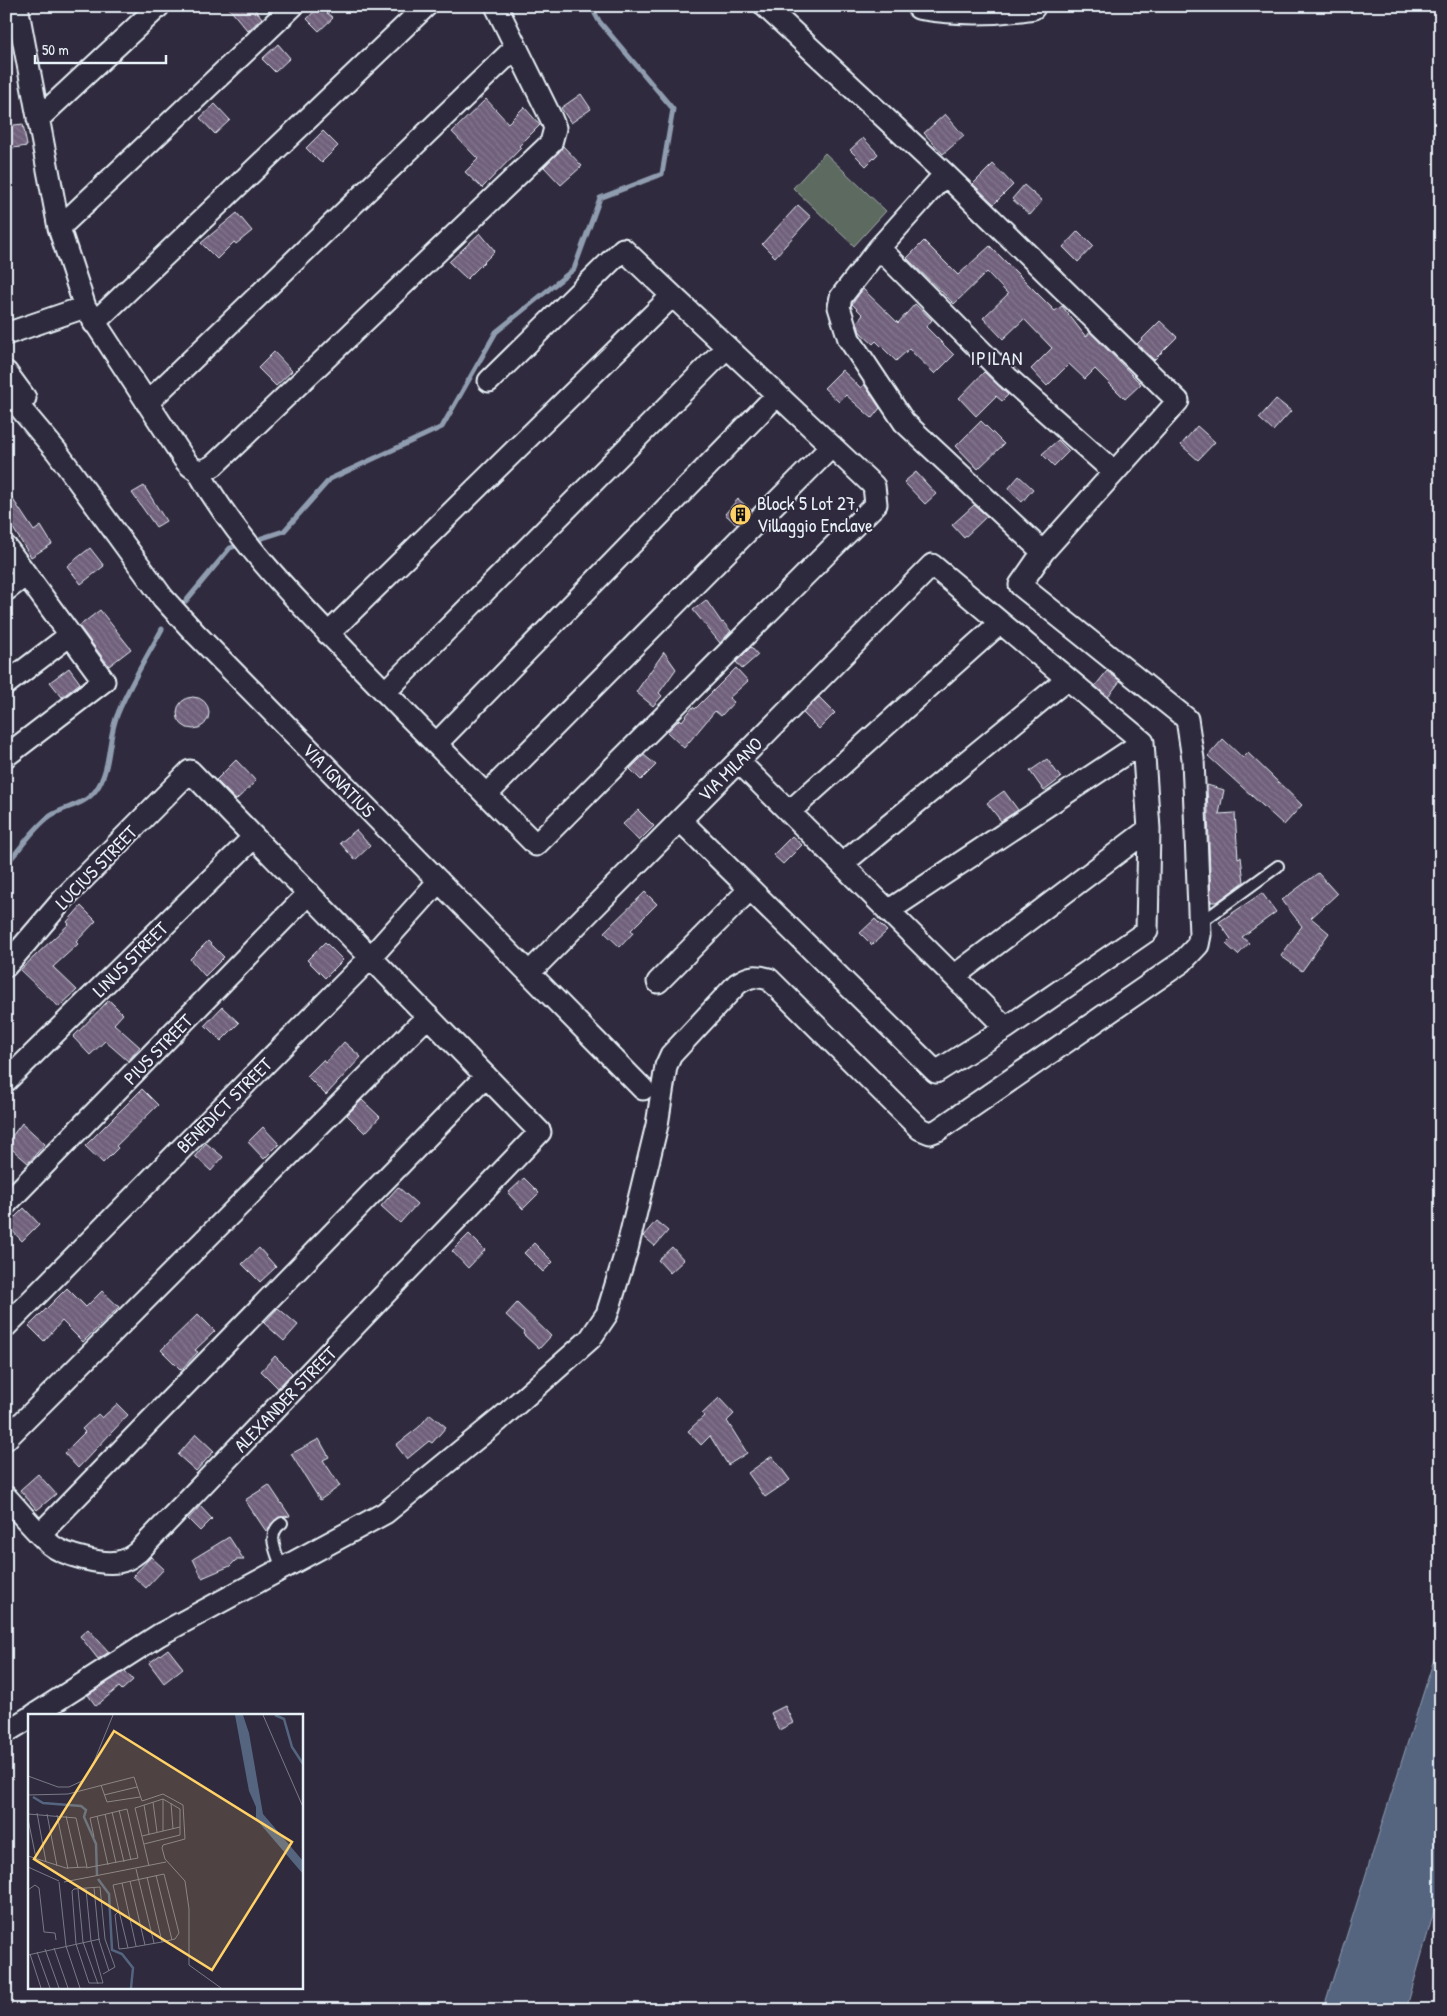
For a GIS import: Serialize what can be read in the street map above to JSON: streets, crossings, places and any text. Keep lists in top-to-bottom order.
{
  "streets": {
    "street": [
      "VIA MILANO",
      "VIA IGNATIUS",
      "LUCIUS STREET",
      "LINUS STREET",
      "PIUS STREET",
      "BENEDICT STREET",
      "ALEXANDER STREET"
    ]
  },
  "crossings": [
    ["VIA MILANO", "VIA IGNATIUS"],
    ["VIA IGNATIUS", "BENEDICT STREET"],
    ["LUCIUS STREET", "LINUS STREET"]
  ],
  "districts": ["IPILAN"],
  "places": {
    "building": ["Block 5 Lot 27, Villaggio Enclave"]
  },
  "scale_bar": "50 m"
}
